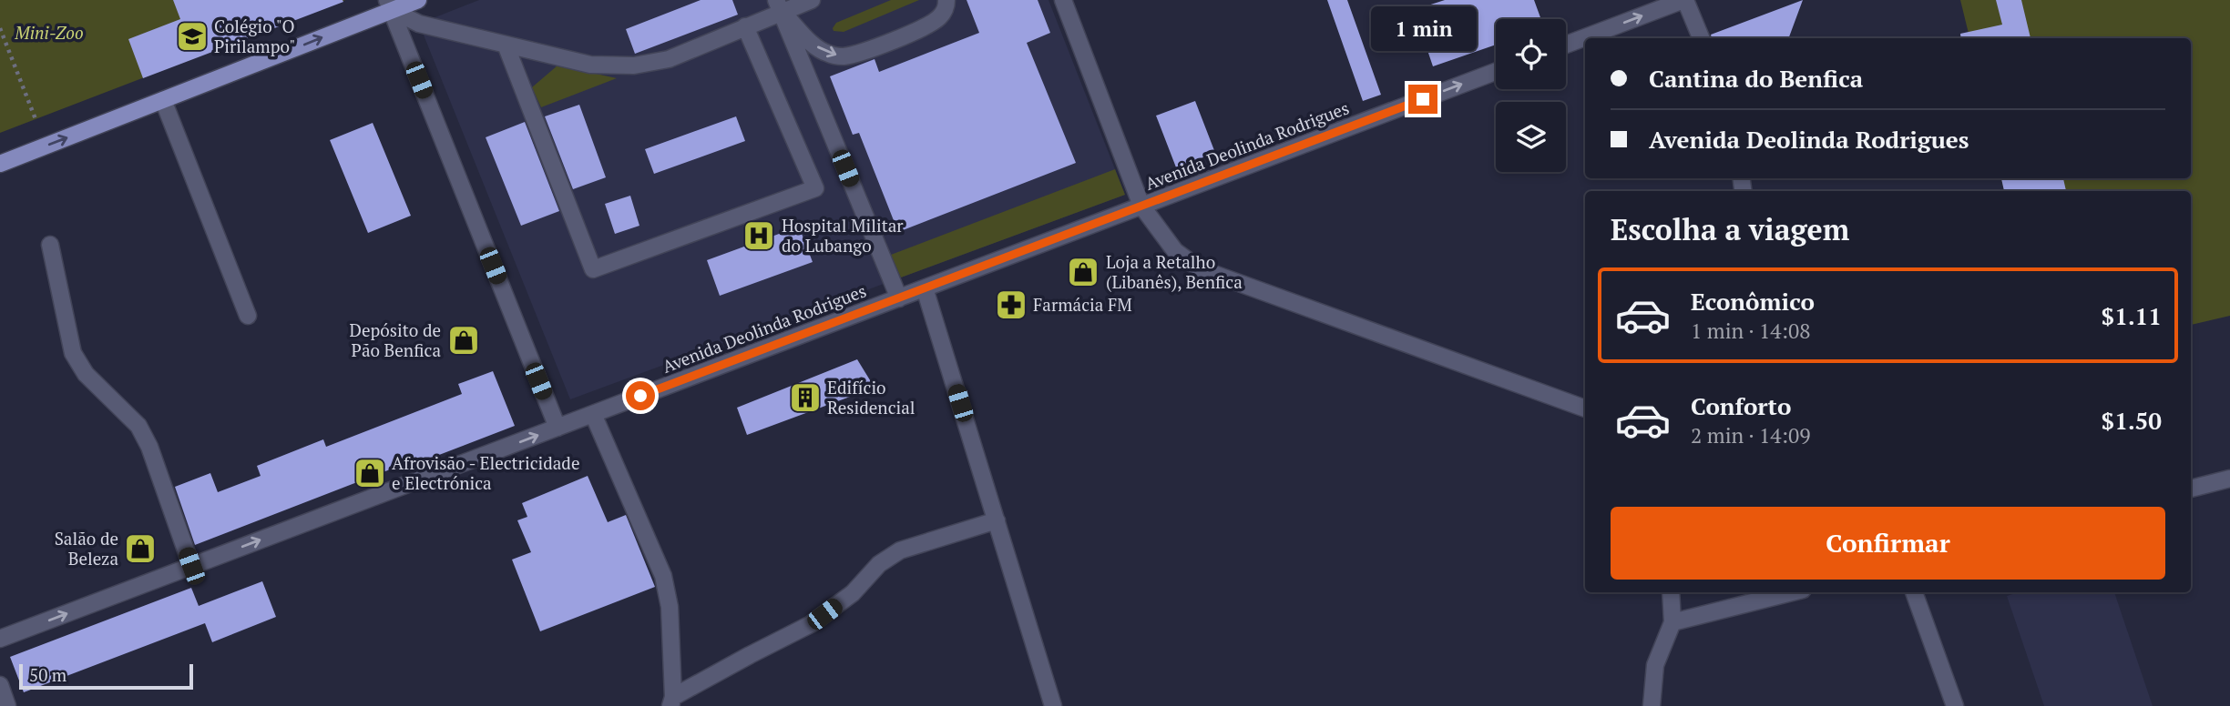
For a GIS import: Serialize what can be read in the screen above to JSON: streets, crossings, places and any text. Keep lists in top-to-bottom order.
{
  "streets": {
    "street": ["Avenida Deolinda Rodrigues"]
  },
  "one_way": ["Avenida Deolinda Rodrigues"],
  "parks": ["Mini-Zoo"],
  "places": {
    "school or university": ["Colégio \"O Pirilampo\""],
    "hospital": ["Hospital Militar do Lubango"],
    "shop": [
      "Loja a Retalho (Libanês), Benfica",
      "Depósito de Pão Benfica",
      "Afrovisão - Electricidade e Electrónica",
      "Salão de Beleza"
    ],
    "pharmacy": ["Farmácia FM"],
    "building": ["Edifício Residencial"]
  },
  "scale_bar": "50 m",
  "page": {
    "bubble": "1 min",
    "banner": ["Cantina do Benfica", "Avenida Deolinda Rodrigues"],
    "heading": "Escolha a viagem",
    "list": [
      {
        "name": "Econômico",
        "note": "1 min · 14:08",
        "value": "$1.11"
      },
      {
        "name": "Conforto",
        "note": "2 min · 14:09",
        "value": "$1.50"
      }
    ],
    "buttons": "Confirmar",
    "scale": "50 m"
  }
}
